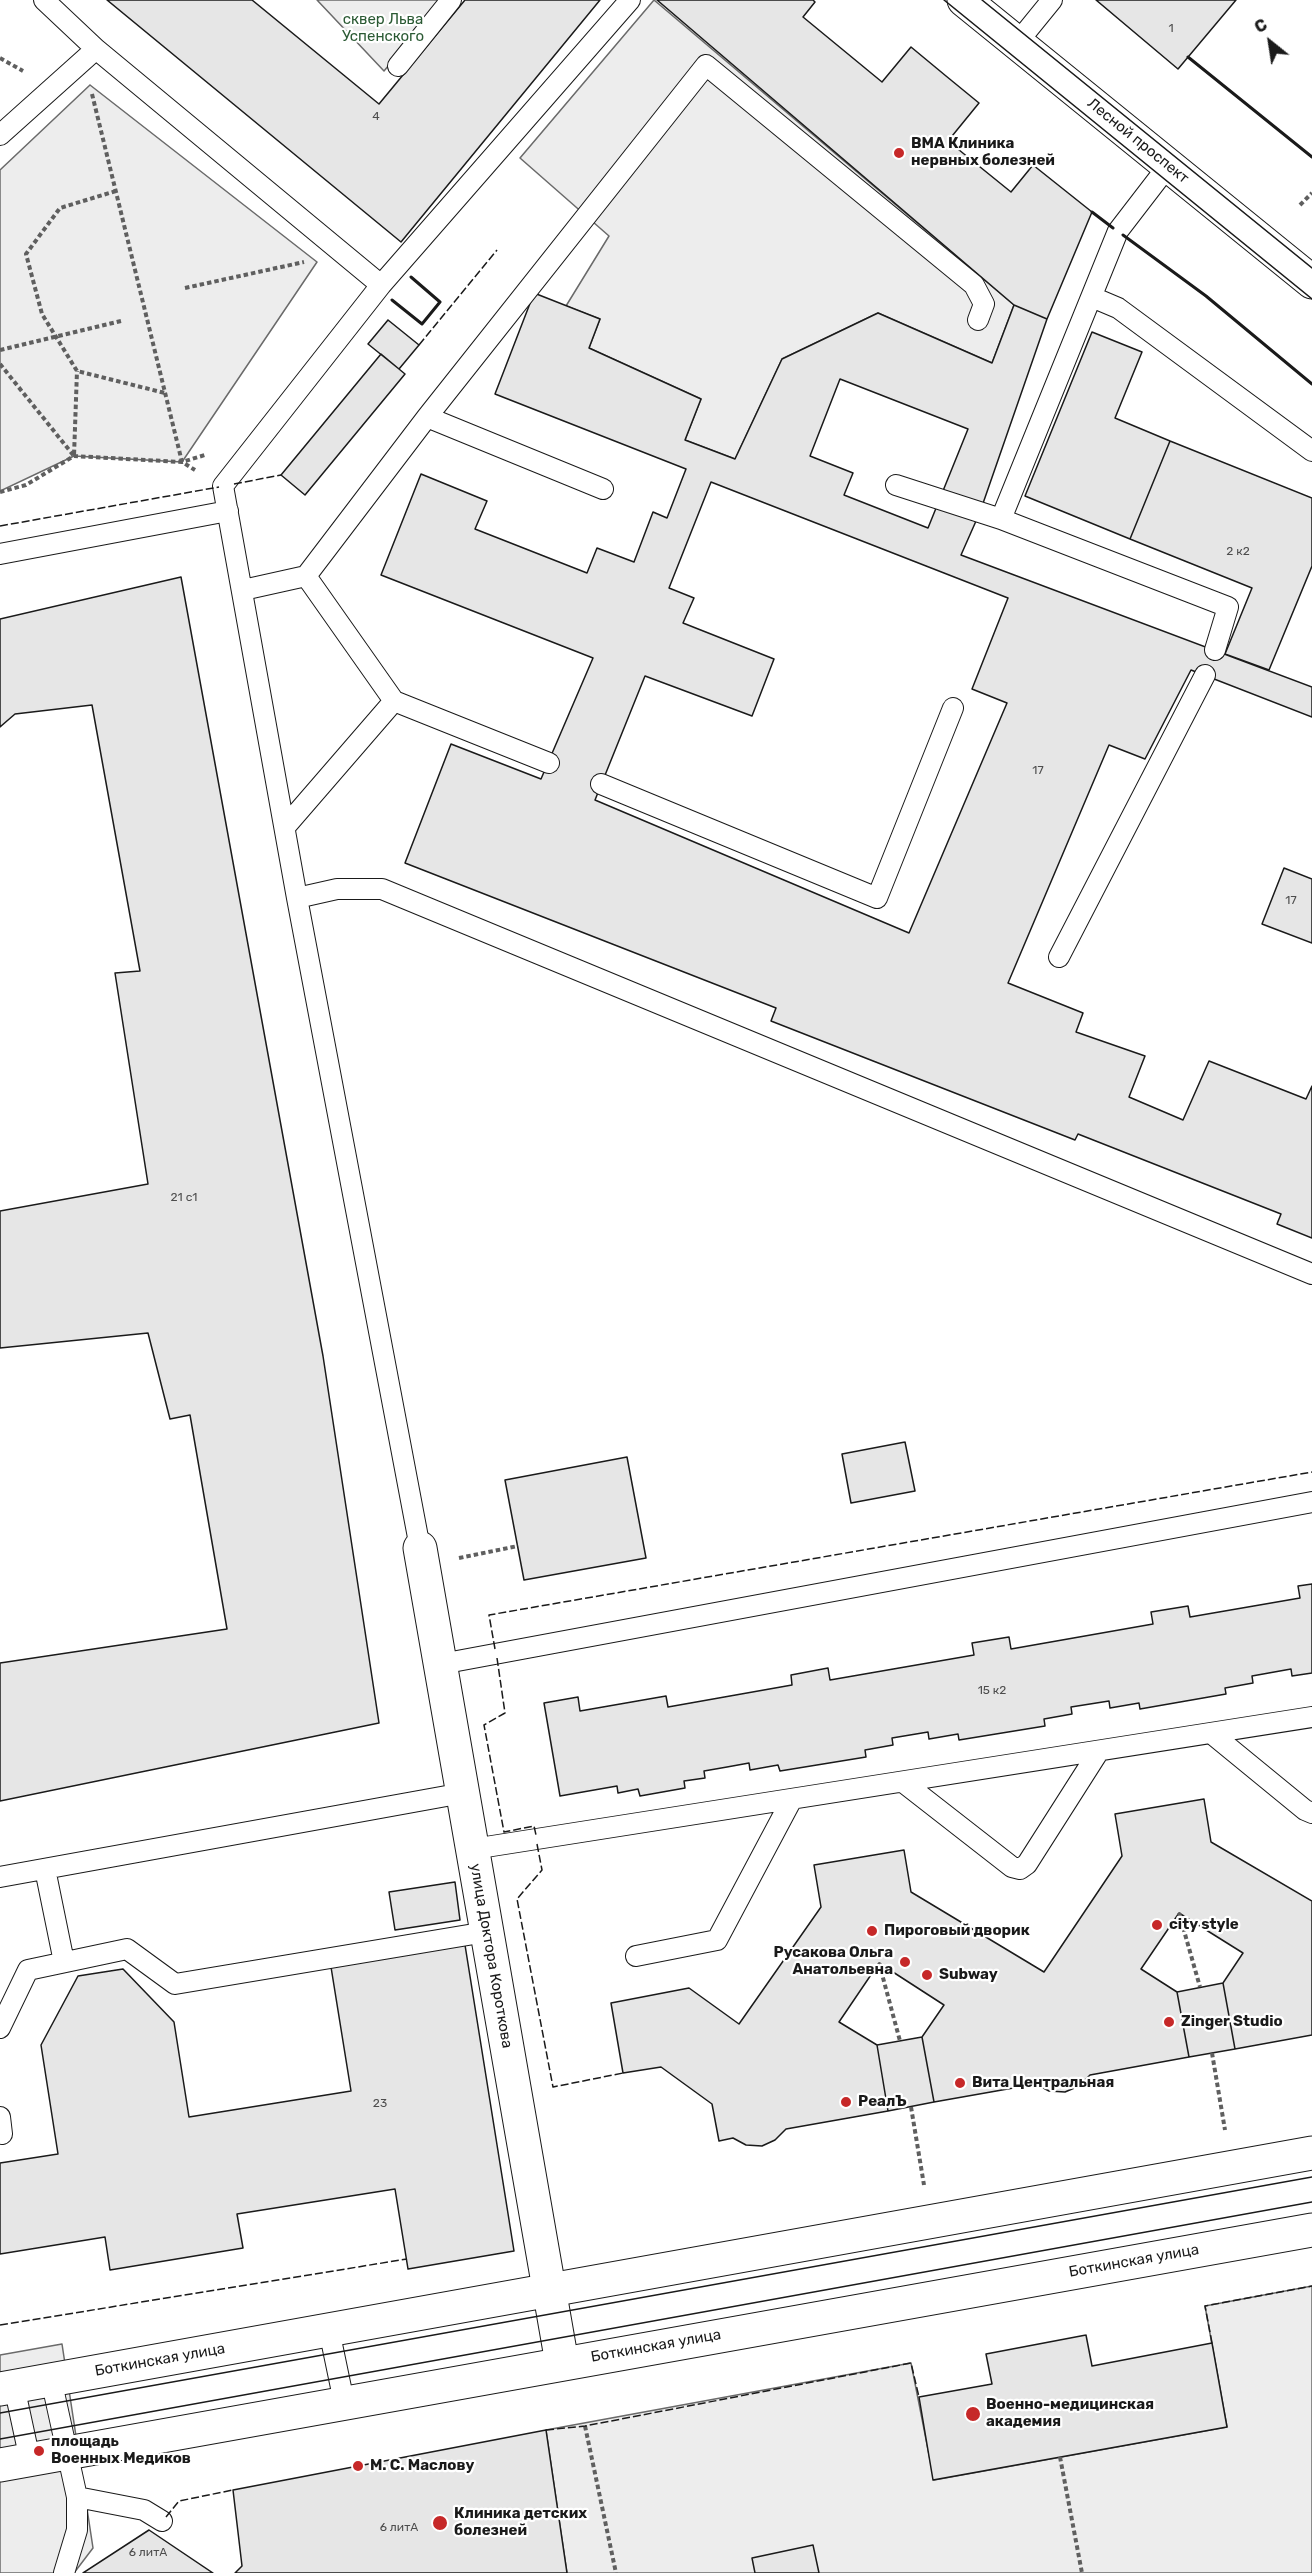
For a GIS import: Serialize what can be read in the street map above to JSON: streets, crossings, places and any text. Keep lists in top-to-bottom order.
{
  "streets": {
    "main road": ["Лесной проспект", "улица Доктора Короткова", "Боткинская улица"]
  },
  "crossings": [
    ["улица Доктора Короткова", "Боткинская улица"]
  ],
  "parks": ["сквер Льва Успенского"],
  "places": [
    "ВМА Клиника нервных болезней",
    "city style",
    "Пироговый дворик",
    "Русакова Ольга Анатольевна",
    "Subway",
    "Zinger Studio",
    "Вита Центральная",
    "РеалЪ",
    "Военно-медицинская академия",
    "площадь Военных Медиков",
    "М. С. Маслову",
    "Клиника детских болезней"
  ],
  "house_numbers": [
    "1",
    "4",
    "2 к2",
    "17",
    "17",
    "21 с1",
    "15 к2",
    "23",
    "6 литА",
    "6 литА"
  ],
  "north": "top left"
}
